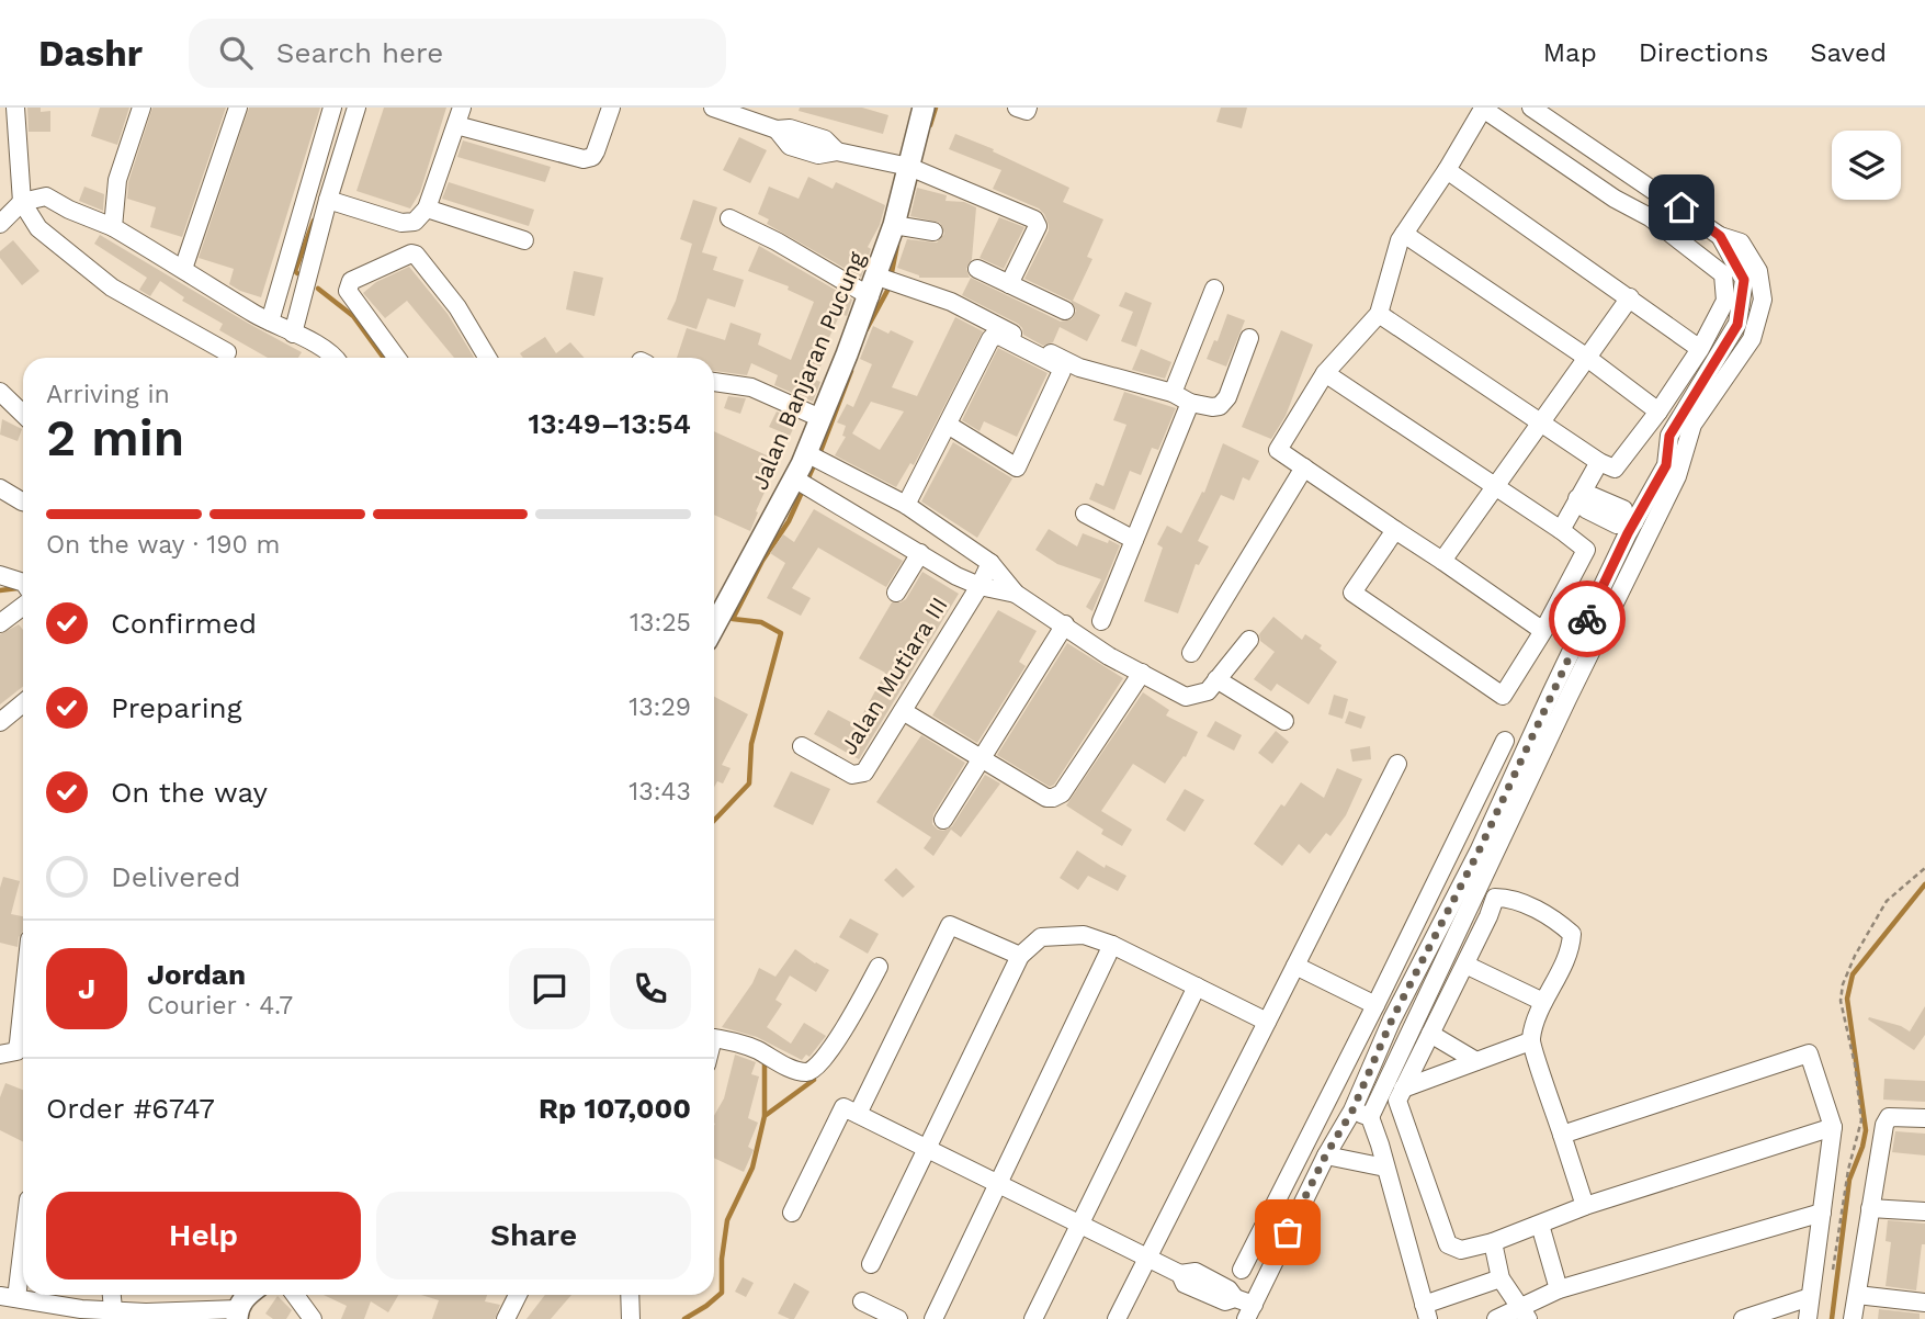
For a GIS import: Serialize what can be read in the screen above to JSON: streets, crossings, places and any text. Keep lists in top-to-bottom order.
{
  "streets": {
    "street": ["Jalan Banjaran Pucung", "Jalan Mutiara III"]
  },
  "page": {
    "header": "Dashr",
    "search": "Search here",
    "nav": ["Map", "Directions", "Saved"],
    "heading": ["2 min", "Arriving in", "13:49–13:54"],
    "panel": [
      "Jordan",
      "Courier · 4.7",
      "Order #6747",
      "Rp 107,000"
    ],
    "bar": "On the way · 190 m",
    "list": [
      ["Confirmed", "13:25"],
      ["Preparing", "13:29"],
      ["On the way", "13:43"],
      "Delivered"
    ],
    "round": "J",
    "buttons": ["Help", "Share"]
  }
}
